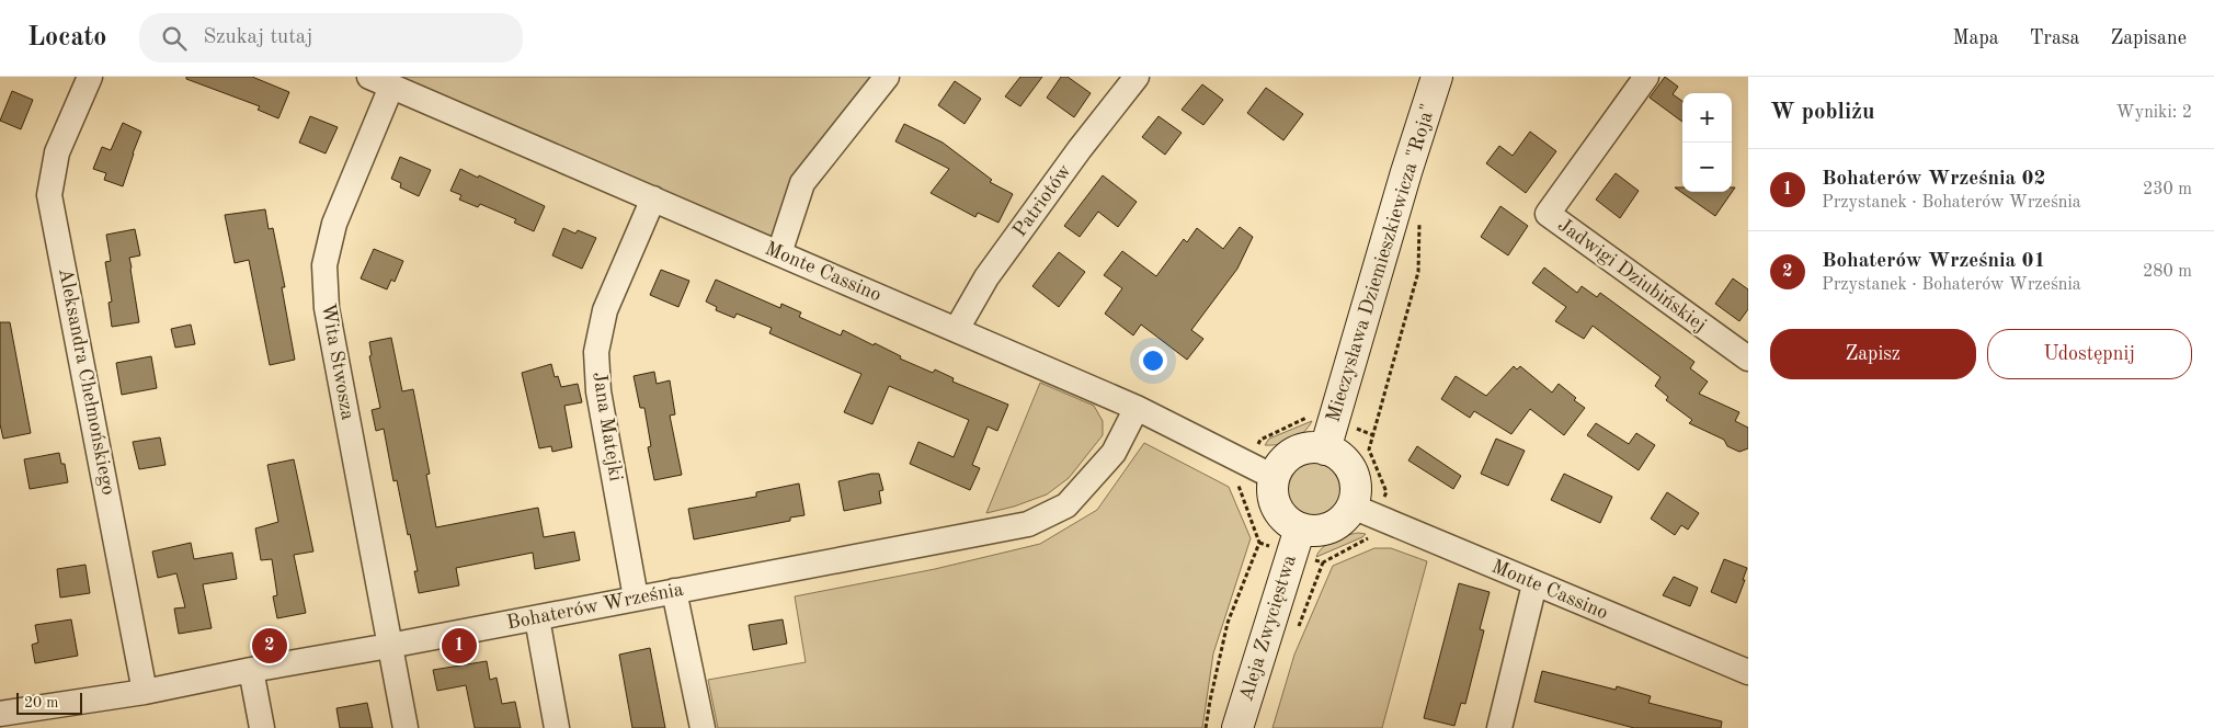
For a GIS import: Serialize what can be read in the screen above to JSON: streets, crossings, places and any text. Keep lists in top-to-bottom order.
{
  "streets": {
    "main road": ["Mieczysława Dziemieszkiewicza \"Roja\"", "Aleja Zwycięstwa"],
    "street": [
      "Patriotów",
      "Monte Cassino",
      "Jadwigi Dziubińskiej",
      "Wita Stwosza",
      "Aleksandra Chełmońskiego",
      "Jana Matejki",
      "Bohaterów Września"
    ]
  },
  "crossings": [
    ["Patriotów", "Monte Cassino"],
    ["Mieczysława Dziemieszkiewicza \"Roja\"", "Monte Cassino"],
    ["Mieczysława Dziemieszkiewicza \"Roja\"", "Aleja Zwycięstwa"],
    ["Monte Cassino", "Wita Stwosza"],
    ["Monte Cassino", "Jana Matejki"],
    ["Monte Cassino", "Bohaterów Września"],
    ["Monte Cassino", "Aleja Zwycięstwa"],
    ["Wita Stwosza", "Bohaterów Września"],
    ["Aleksandra Chełmońskiego", "Bohaterów Września"],
    ["Jana Matejki", "Bohaterów Września"]
  ],
  "scale_bar": "20 m",
  "page": {
    "header": "Locato",
    "search": "Szukaj tutaj",
    "nav": ["Mapa", "Trasa", "Zapisane"],
    "heading": ["W pobliżu", "Wyniki: 2"],
    "map_buttons": ["+", "−"],
    "list": [
      {
        "mark": "1",
        "name": "Bohaterów Września 02",
        "note": "Przystanek · Bohaterów Września",
        "value": "230 m"
      },
      {
        "mark": "2",
        "name": "Bohaterów Września 01",
        "note": "Przystanek · Bohaterów Września",
        "value": "280 m"
      }
    ],
    "buttons": ["Zapisz", "Udostępnij"],
    "pins": ["1", "2"],
    "scale": "20 m"
  }
}
